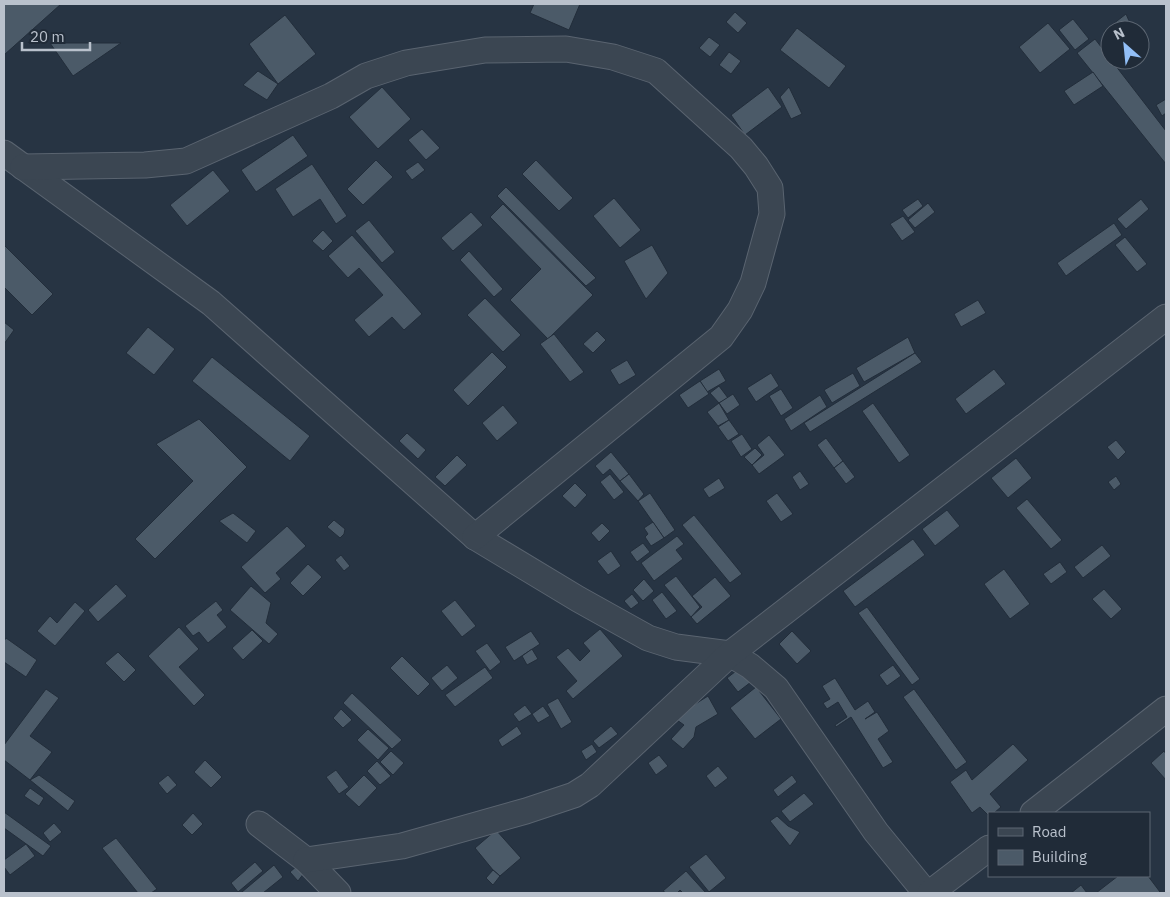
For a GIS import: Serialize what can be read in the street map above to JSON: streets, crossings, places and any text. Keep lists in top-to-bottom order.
{
  "legend": ["Road", "Building"],
  "scale_bar": "20 m",
  "north": "top left"
}
